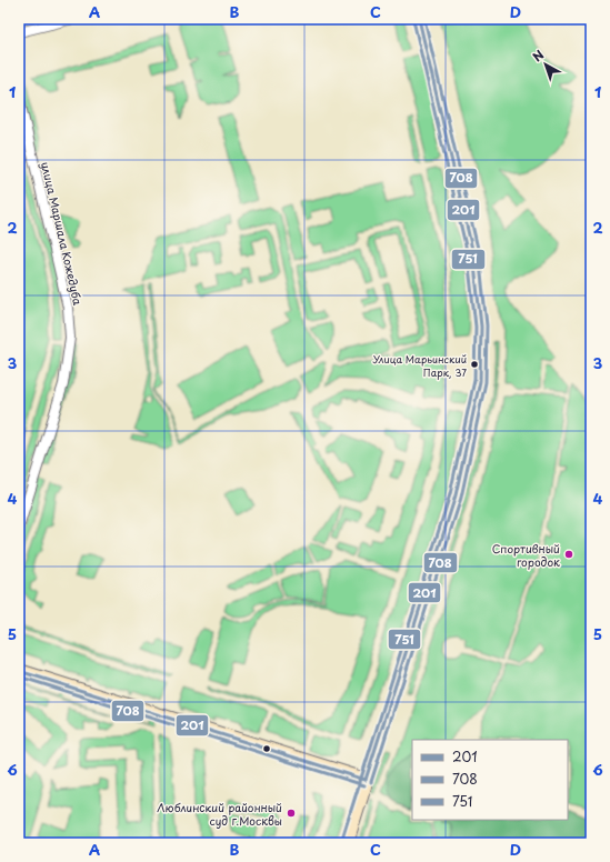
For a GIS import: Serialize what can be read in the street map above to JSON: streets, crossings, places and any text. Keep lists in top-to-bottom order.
{
  "streets": {
    "street": ["улица Маршала Кожедуба"]
  },
  "places": ["Улица Марьинский Парк, 37", "Спортивный городок", "Люблинский районный суд г.Москвы"],
  "lines": ["transit line 201", "transit line 708", "transit line 751"],
  "legend": ["201", "708", "751"],
  "north": "top left",
  "grid": {
    "columns": [
      "A",
      "B",
      "C",
      "D"
    ],
    "rows": [
      "1",
      "2",
      "3",
      "4",
      "5",
      "6"
    ]
  }
}
